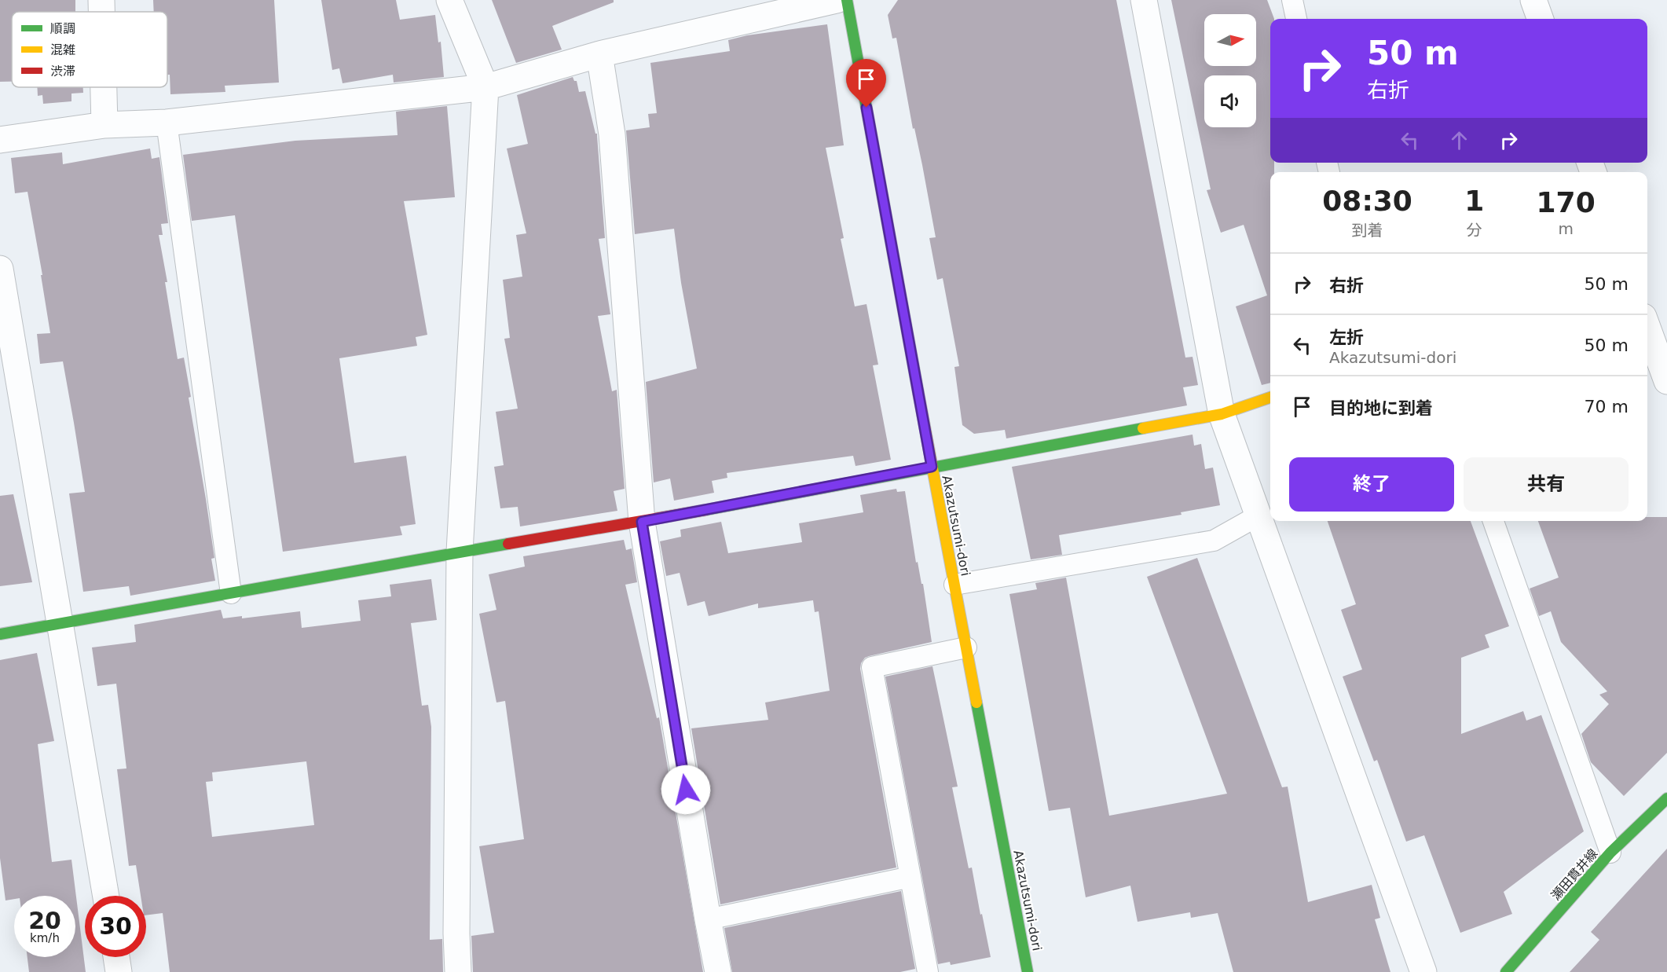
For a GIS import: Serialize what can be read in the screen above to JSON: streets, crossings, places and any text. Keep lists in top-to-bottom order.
{
  "streets": {
    "street": ["Akazutsumi-dori", "瀬田貫井線"]
  },
  "legend": ["順調", "混雑", "渋滞"],
  "north": "right",
  "page": {
    "turn": ["50 m", "右折"],
    "eta": [
      "08:30",
      "到着",
      "1",
      "分",
      "170",
      "m"
    ],
    "list": [
      {
        "name": "右折",
        "value": "50 m"
      },
      {
        "name": "左折",
        "note": "Akazutsumi-dori",
        "value": "50 m"
      },
      {
        "name": "目的地に到着",
        "value": "70 m"
      }
    ],
    "buttons": ["終了", "共有"],
    "speed": "20 km/h",
    "limit": "30"
  }
}
